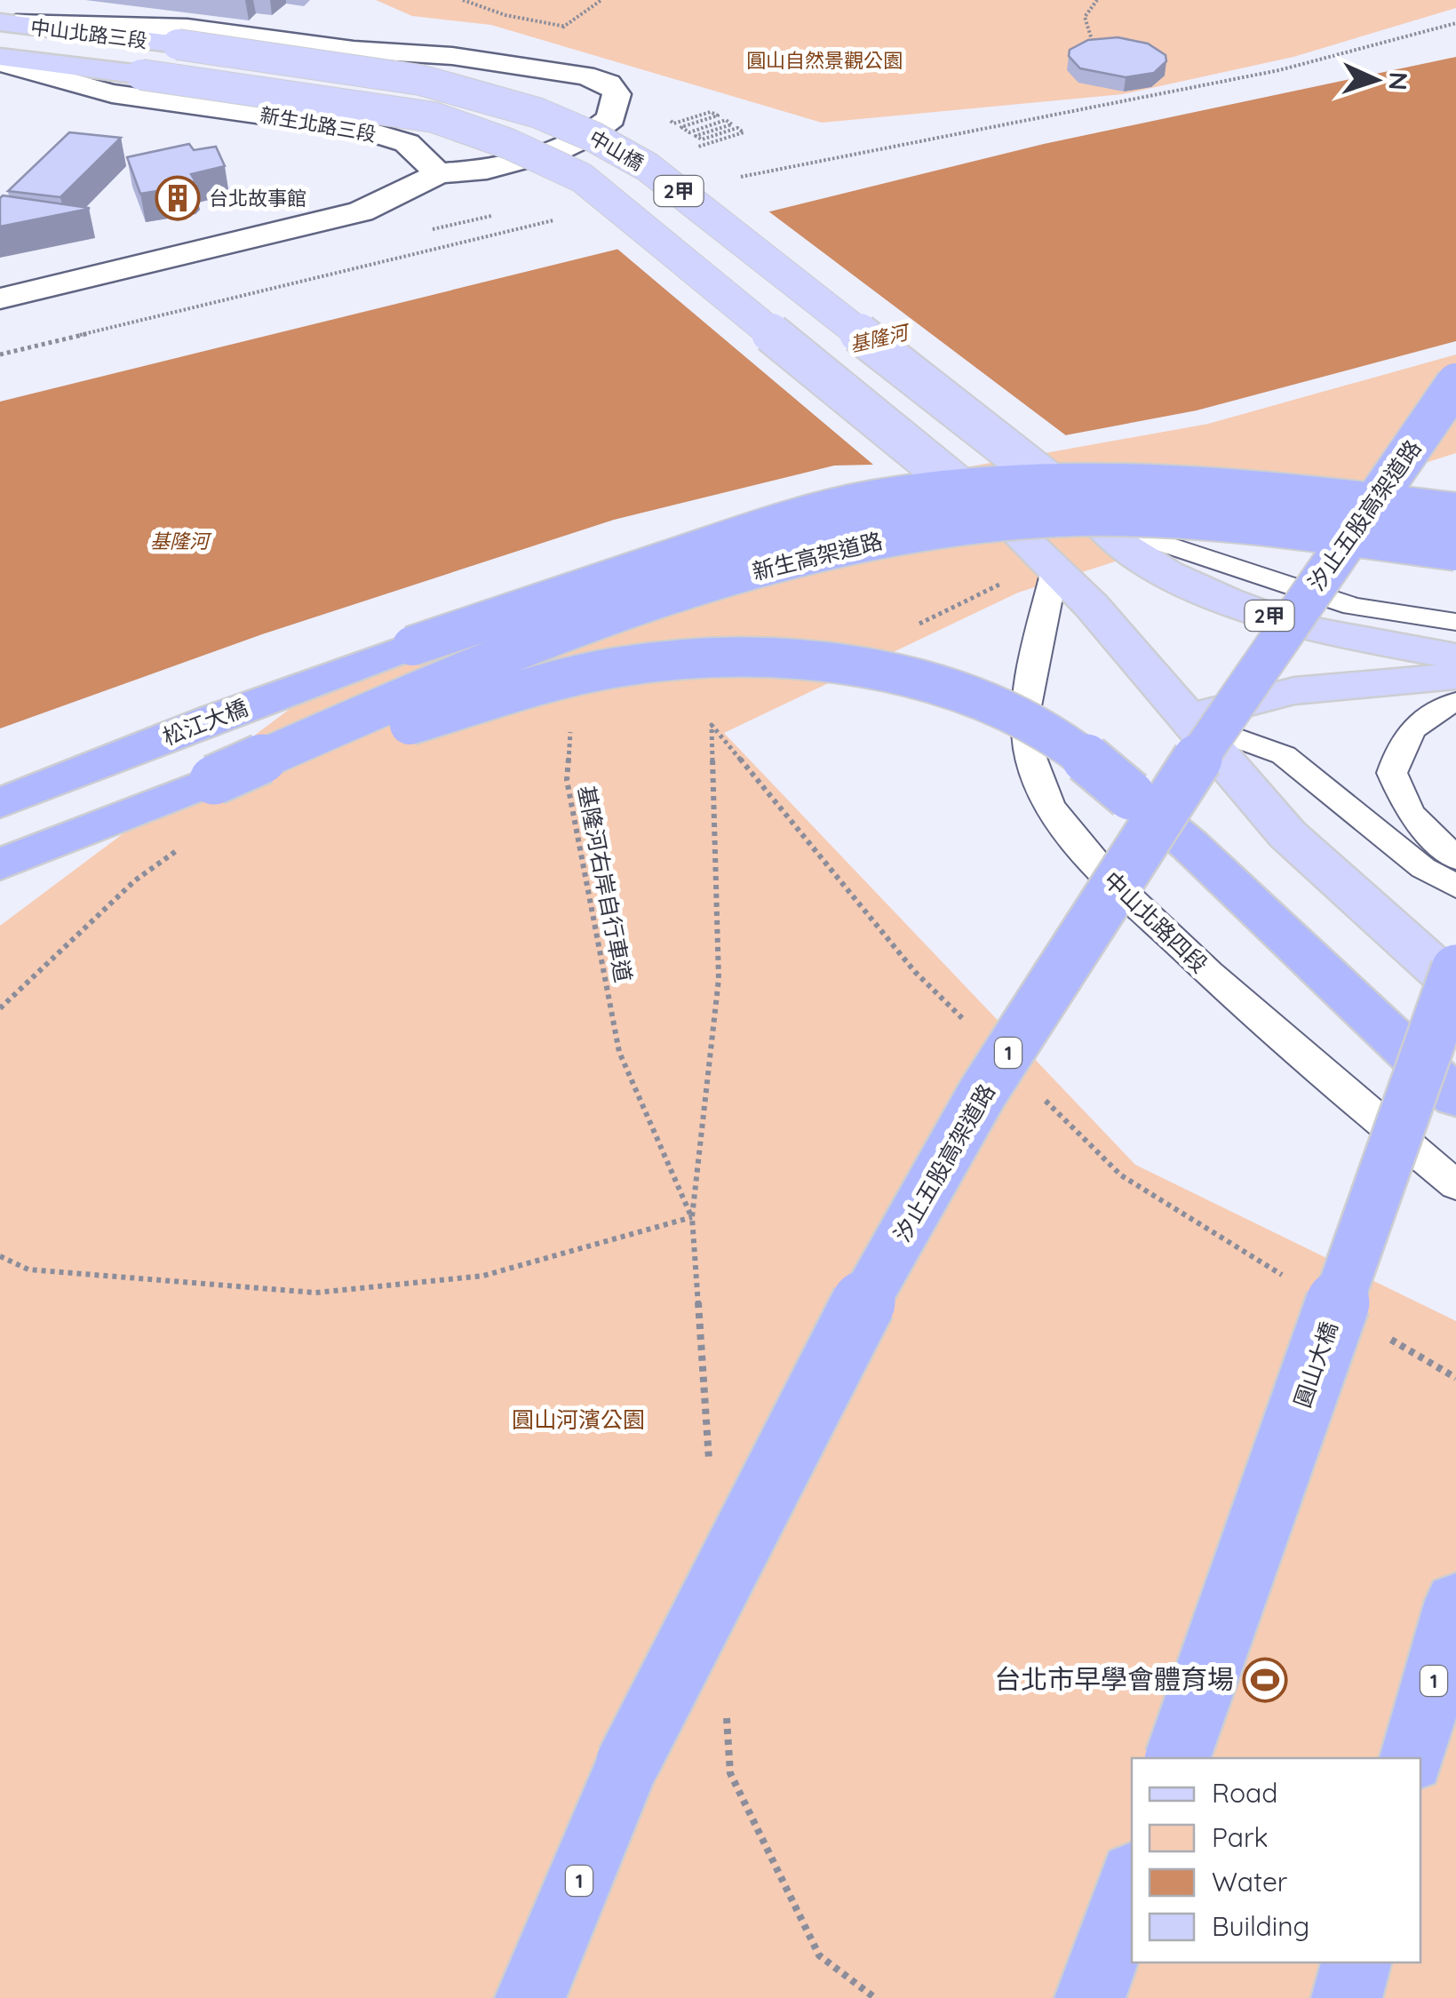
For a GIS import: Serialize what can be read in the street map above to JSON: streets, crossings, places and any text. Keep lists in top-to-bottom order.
{
  "streets": {
    "highway": [
      "汐止五股高架道路",
      "新生高架道路",
      "松江大橋",
      "1",
      "圓山大橋"
    ],
    "main road": ["中山北路三段", "中山橋", "2甲"],
    "street": ["新生北路三段"],
    "lane": ["中山北路四段"],
    "path": ["基隆河右岸自行車道"]
  },
  "crossings": [
    ["中山北路三段", "新生北路三段"],
    ["中山北路三段", "中山橋"],
    ["中山橋", "2甲"],
    ["中山橋", "中山北路四段"],
    ["2甲", "中山北路四段"],
    ["新生高架道路", "松江大橋"]
  ],
  "water": ["基隆河"],
  "parks": ["圓山自然景觀公園", "圓山河濱公園"],
  "places": {
    "building": ["台北故事館"],
    "sports": ["台北市早學會體育場"]
  },
  "legend": [
    "Road",
    "Park",
    "Water",
    "Building"
  ],
  "north": "right"
}
